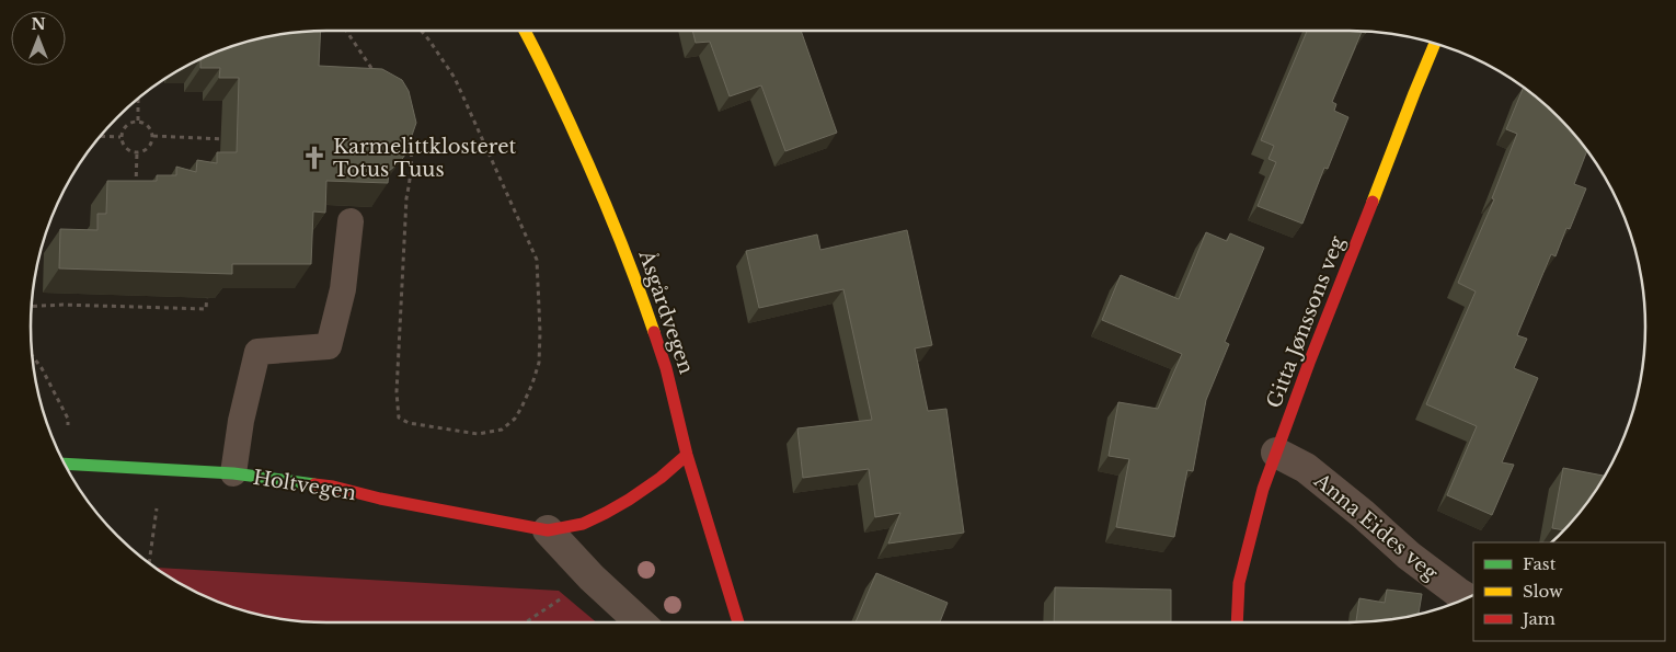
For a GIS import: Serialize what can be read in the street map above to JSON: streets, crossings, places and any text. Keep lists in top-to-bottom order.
{
  "streets": {
    "street": [
      "Åsgårdvegen",
      "Gitta Jønssons veg",
      "Holtvegen",
      "Anna Eides veg"
    ]
  },
  "crossings": [
    ["Åsgårdvegen", "Holtvegen"],
    ["Gitta Jønssons veg", "Anna Eides veg"]
  ],
  "places": {
    "church": ["Karmelittklosteret Totus Tuus"]
  },
  "legend": ["Fast", "Slow", "Jam"],
  "north": "top"
}
